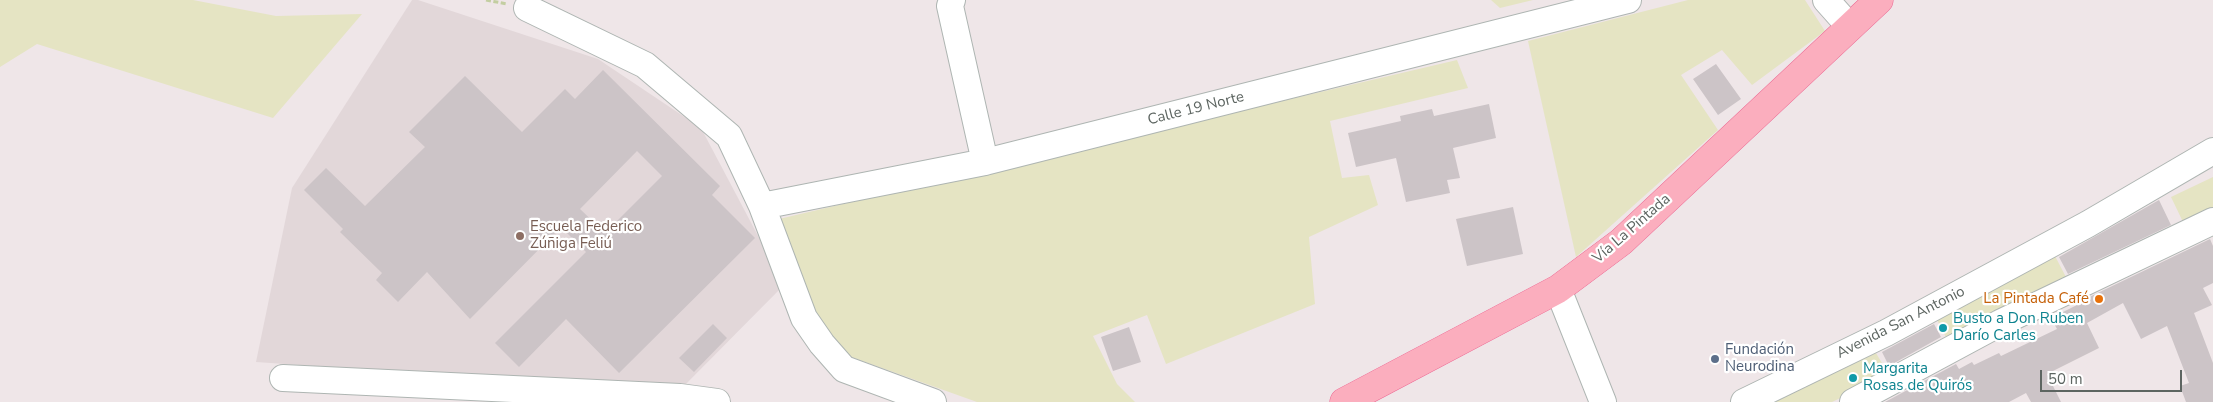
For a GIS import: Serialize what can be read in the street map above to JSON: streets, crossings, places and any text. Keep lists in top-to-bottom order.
{
  "streets": {
    "main road": ["Vía La Pintada"],
    "street": ["Calle 19 Norte", "Avenida San Antonio"]
  },
  "places": [
    "Escuela Federico Zúñiga Feliú",
    "La Pintada Café",
    "Busto a Don Ruben Darío Carles",
    "Fundación Neurodina",
    "Margarita Rosas de Quirós"
  ],
  "scale_bar": "50 m"
}
